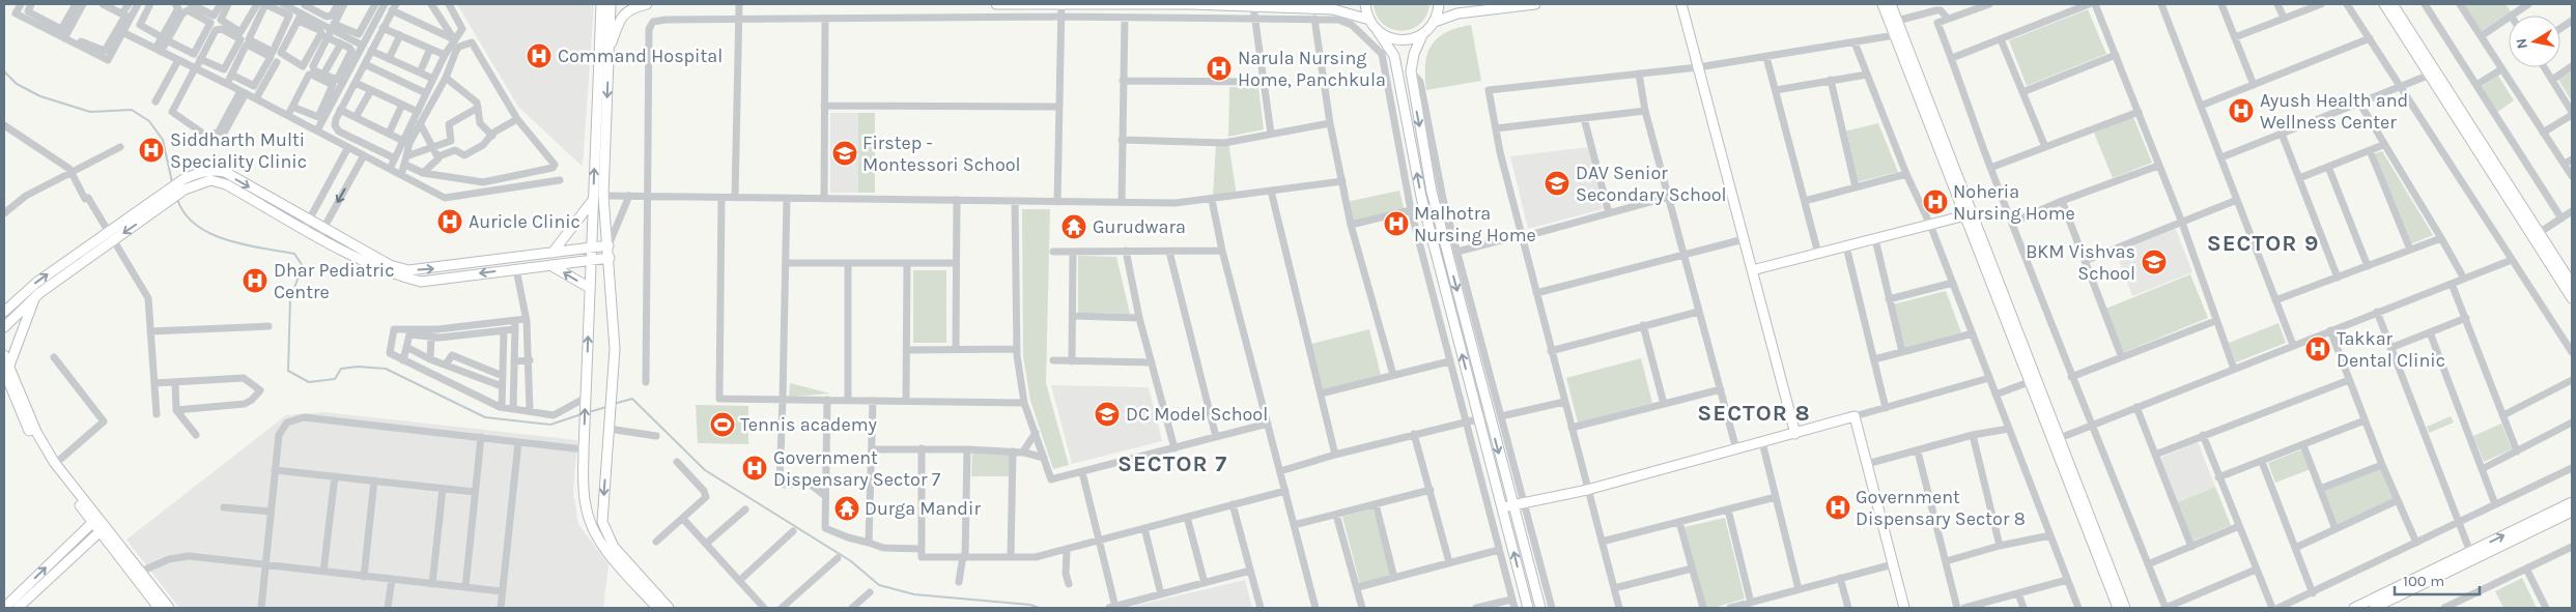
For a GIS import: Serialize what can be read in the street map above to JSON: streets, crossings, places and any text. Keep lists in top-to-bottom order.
{
  "districts": ["SECTOR 9", "SECTOR 8", "SECTOR 7"],
  "places": {
    "hospital": [
      "Command Hospital",
      "Narula Nursing Home, Panchkula",
      "Ayush Health and Wellness Center",
      "Siddharth Multi Speciality Clinic",
      "Noheria Nursing Home",
      "Auricle Clinic",
      "Malhotra Nursing Home",
      "Dhar Pediatric Centre",
      "Takkar Dental Clinic",
      "Government Dispensary Sector 7",
      "Government Dispensary Sector 8"
    ],
    "school or university": [
      "Firstep - Montessori School",
      "DAV Senior Secondary School",
      "BKM Vishvas School",
      "DC Model School"
    ],
    "temple": ["Gurudwara", "Durga Mandir"],
    "sports": ["Tennis academy"]
  },
  "scale_bar": "100 m",
  "north": "left"
}
